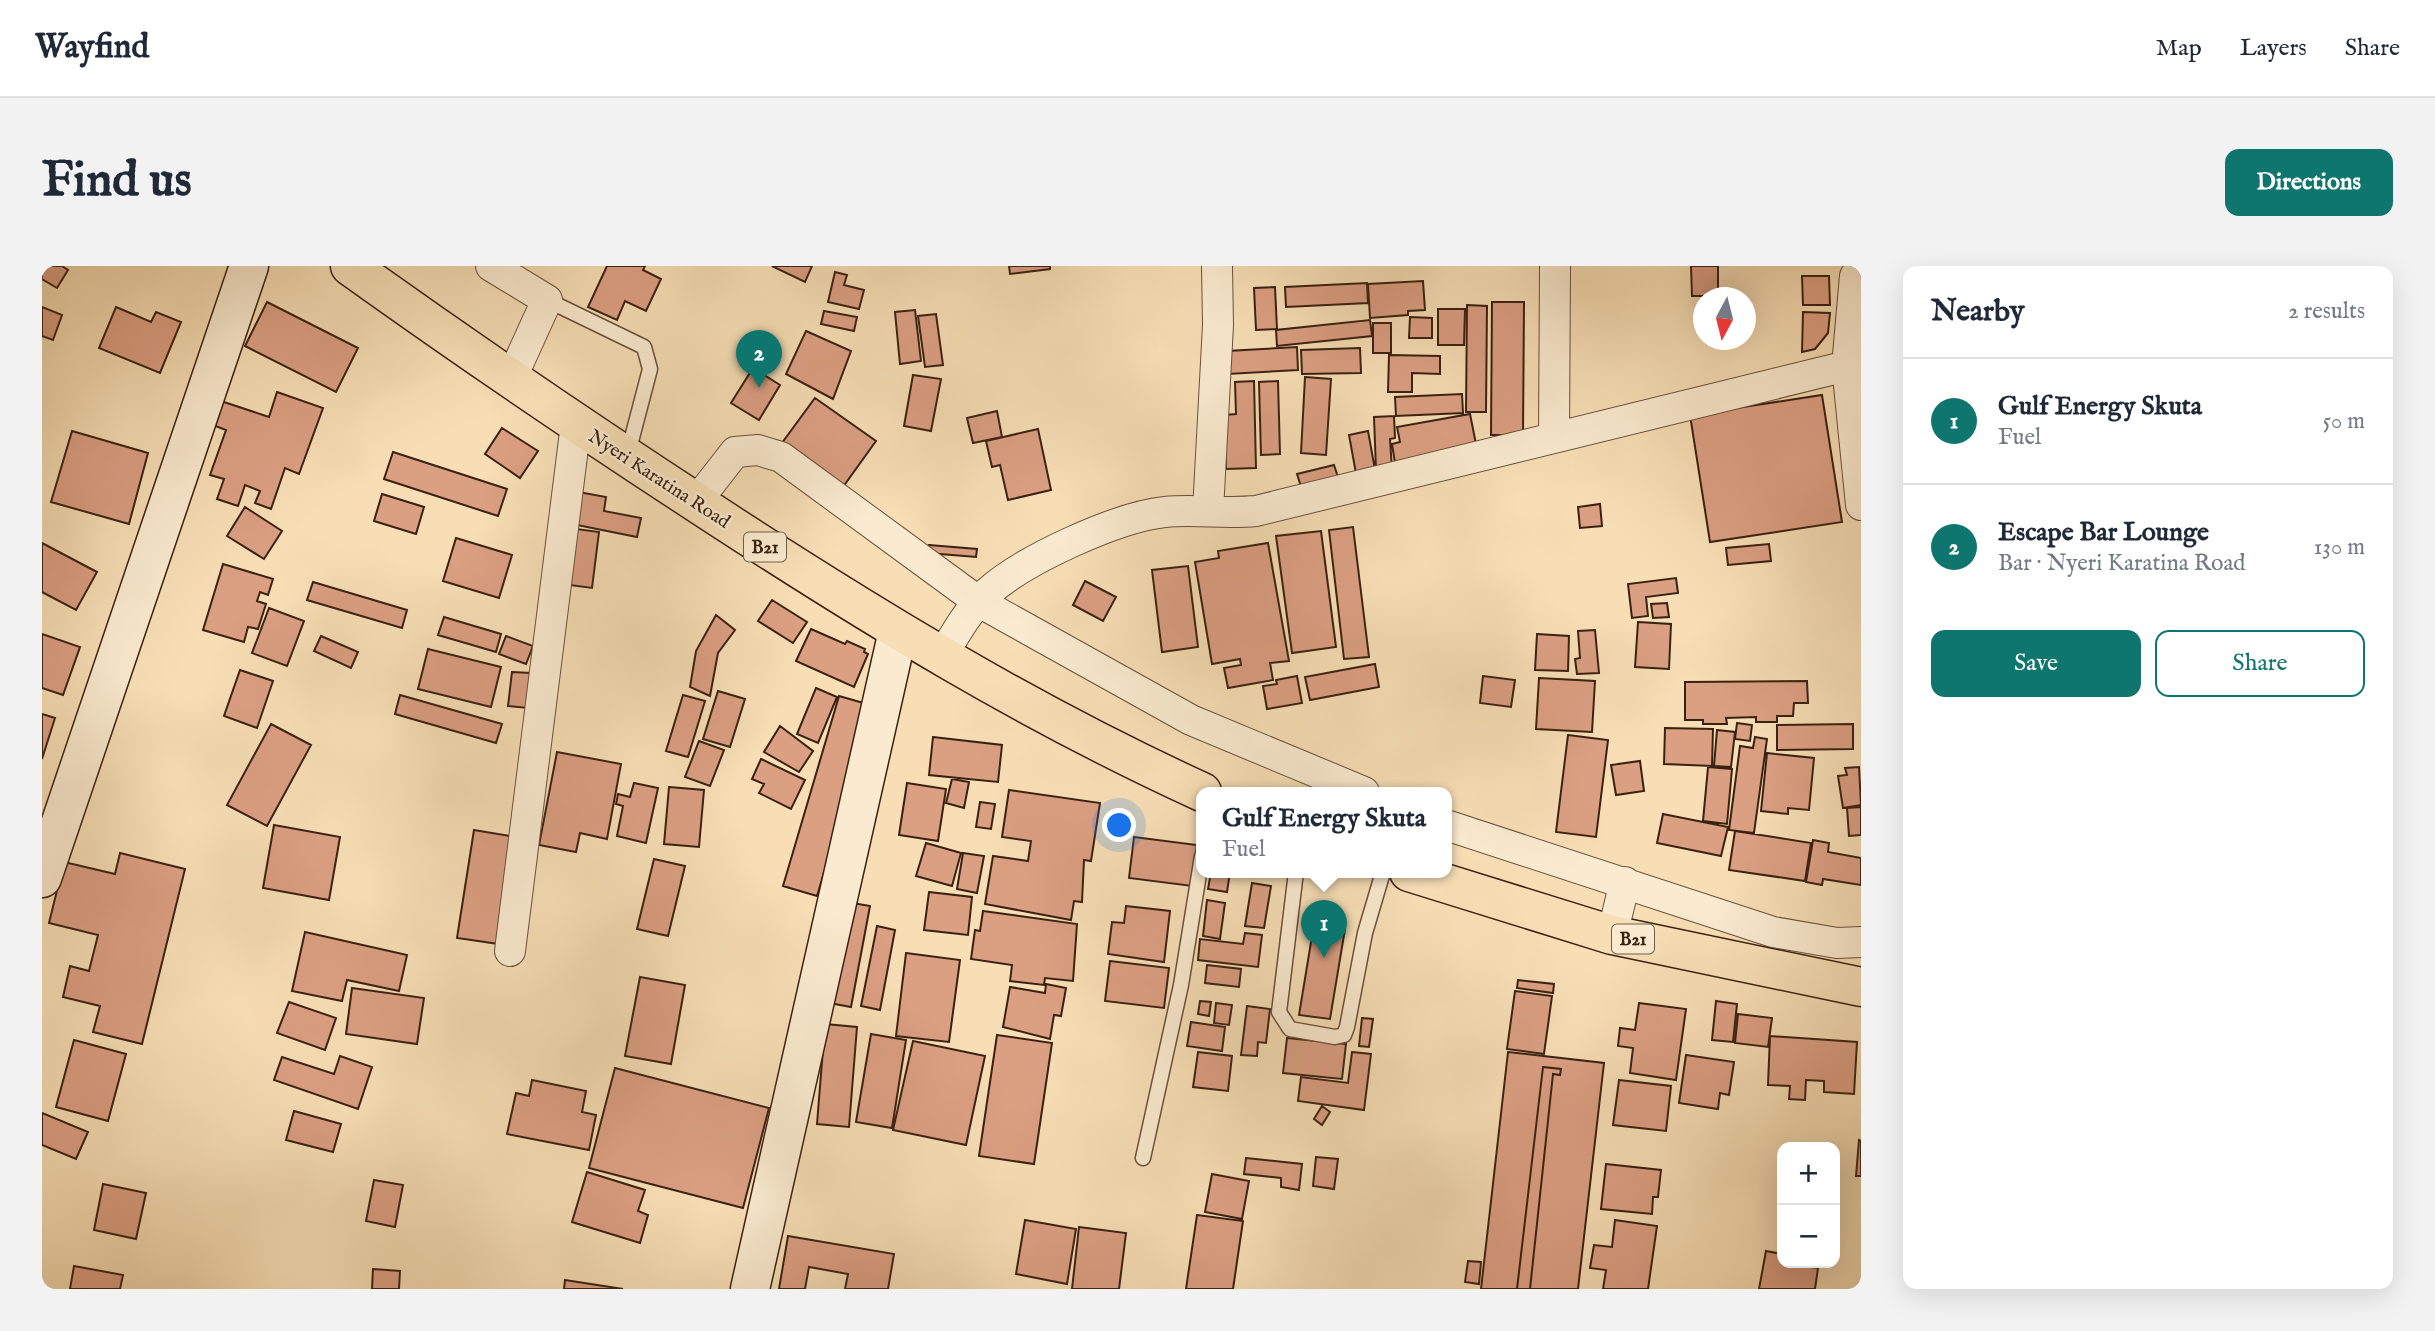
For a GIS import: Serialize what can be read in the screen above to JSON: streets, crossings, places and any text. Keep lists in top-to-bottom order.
{
  "streets": {
    "highway": ["Nyeri Karatina Road", "B21"]
  },
  "north": "bottom",
  "page": {
    "header": "Wayfind",
    "nav": ["Map", "Layers", "Share"],
    "buttons": [
      "Directions",
      ["Save", "Share"]
    ],
    "title": "Find us",
    "heading": ["Nearby", "2 results"],
    "pins": ["2", "1"],
    "list": [
      {
        "mark": "1",
        "name": "Gulf Energy Skuta",
        "note": "Fuel",
        "value": "50 m"
      },
      {
        "mark": "2",
        "name": "Escape Bar Lounge",
        "note": "Bar · Nyeri Karatina Road",
        "value": "130 m"
      }
    ],
    "popup": ["Gulf Energy Skuta", "Fuel"],
    "map_buttons": ["+", "−"]
  }
}
